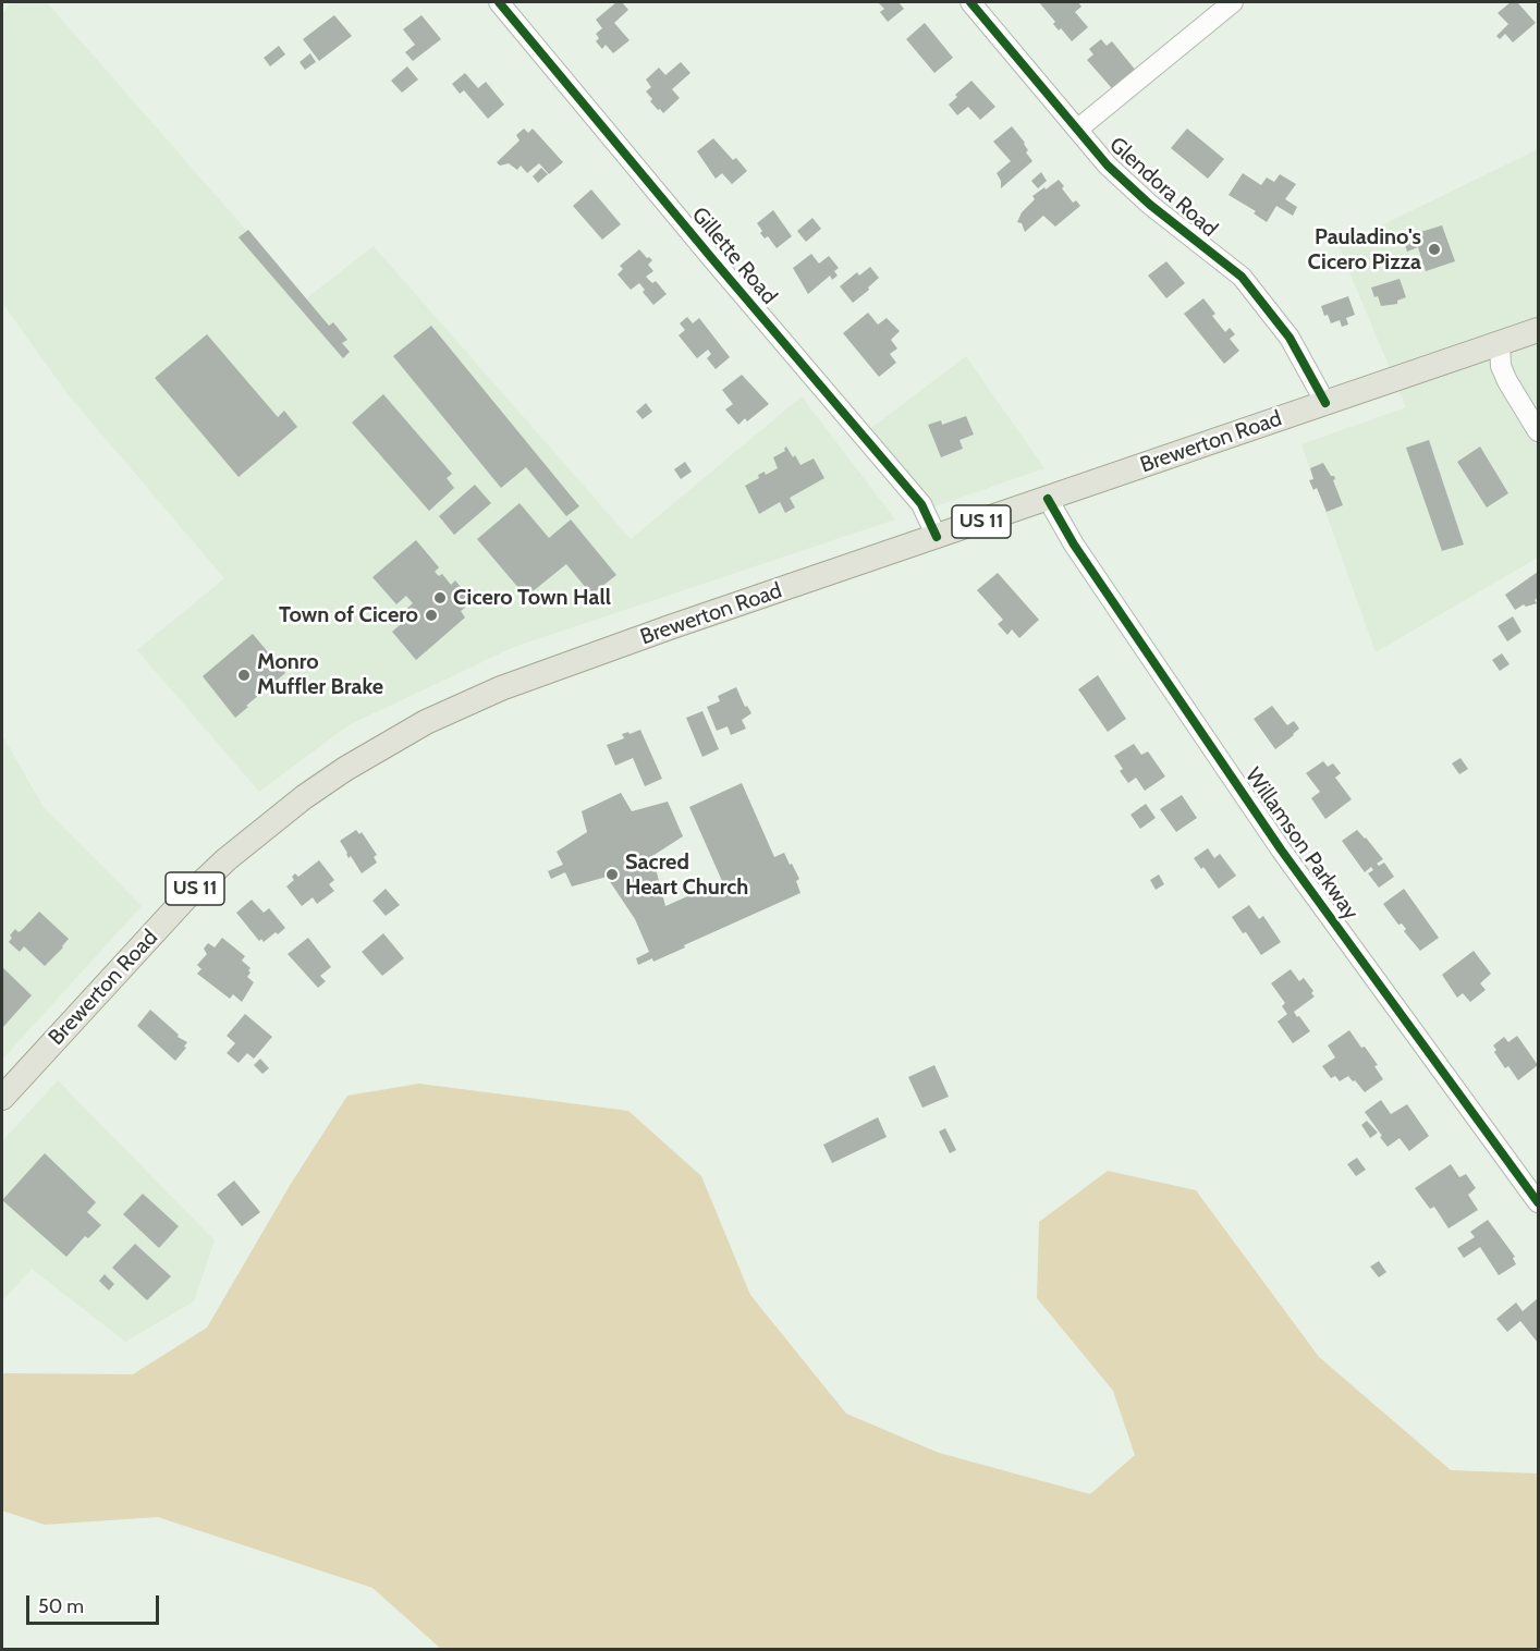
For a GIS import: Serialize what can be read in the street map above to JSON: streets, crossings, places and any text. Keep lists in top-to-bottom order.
{
  "streets": {
    "main road": ["Brewerton Road", "US 11"],
    "street": ["Glendora Road", "Gillette Road", "Willamson Parkway"]
  },
  "crossings": [
    ["Glendora Road", "Brewerton Road"],
    ["Gillette Road", "Brewerton Road"],
    ["Brewerton Road", "Willamson Parkway"]
  ],
  "places": [
    "Pauladino's Cicero Pizza",
    "Cicero Town Hall",
    "Town of Cicero",
    "Monro Muffler Brake",
    "Sacred Heart Church"
  ],
  "scale_bar": "50 m"
}
